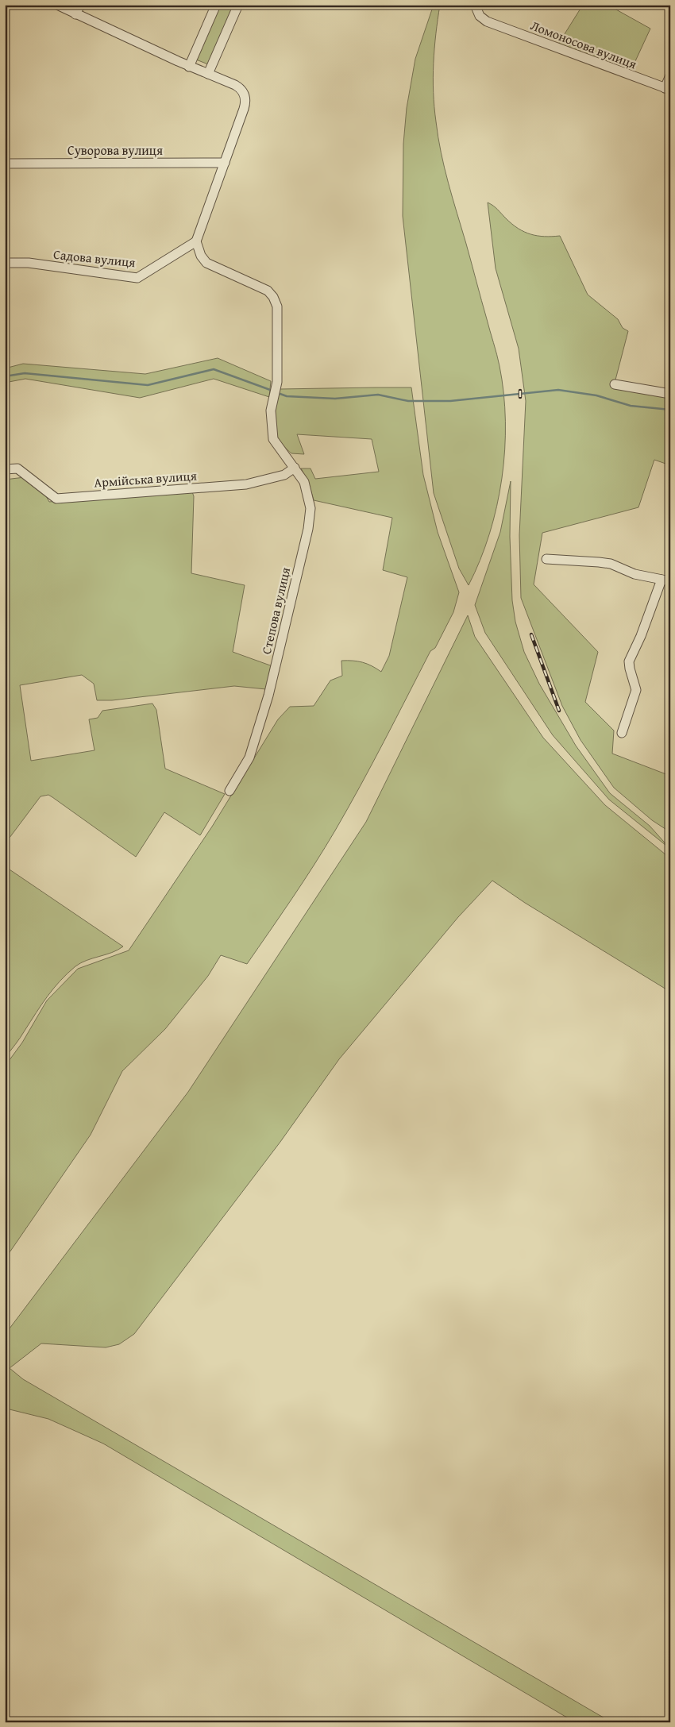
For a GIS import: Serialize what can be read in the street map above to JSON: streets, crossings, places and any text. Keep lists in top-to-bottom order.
{
  "streets": {
    "street": [
      "Ломоносова вулиця",
      "Суворова вулиця",
      "Садова вулиця",
      "Армійська вулиця",
      "Степова вулиця"
    ]
  },
  "crossings": [
    ["Садова вулиця", "Степова вулиця"],
    ["Армійська вулиця", "Степова вулиця"]
  ]
}
